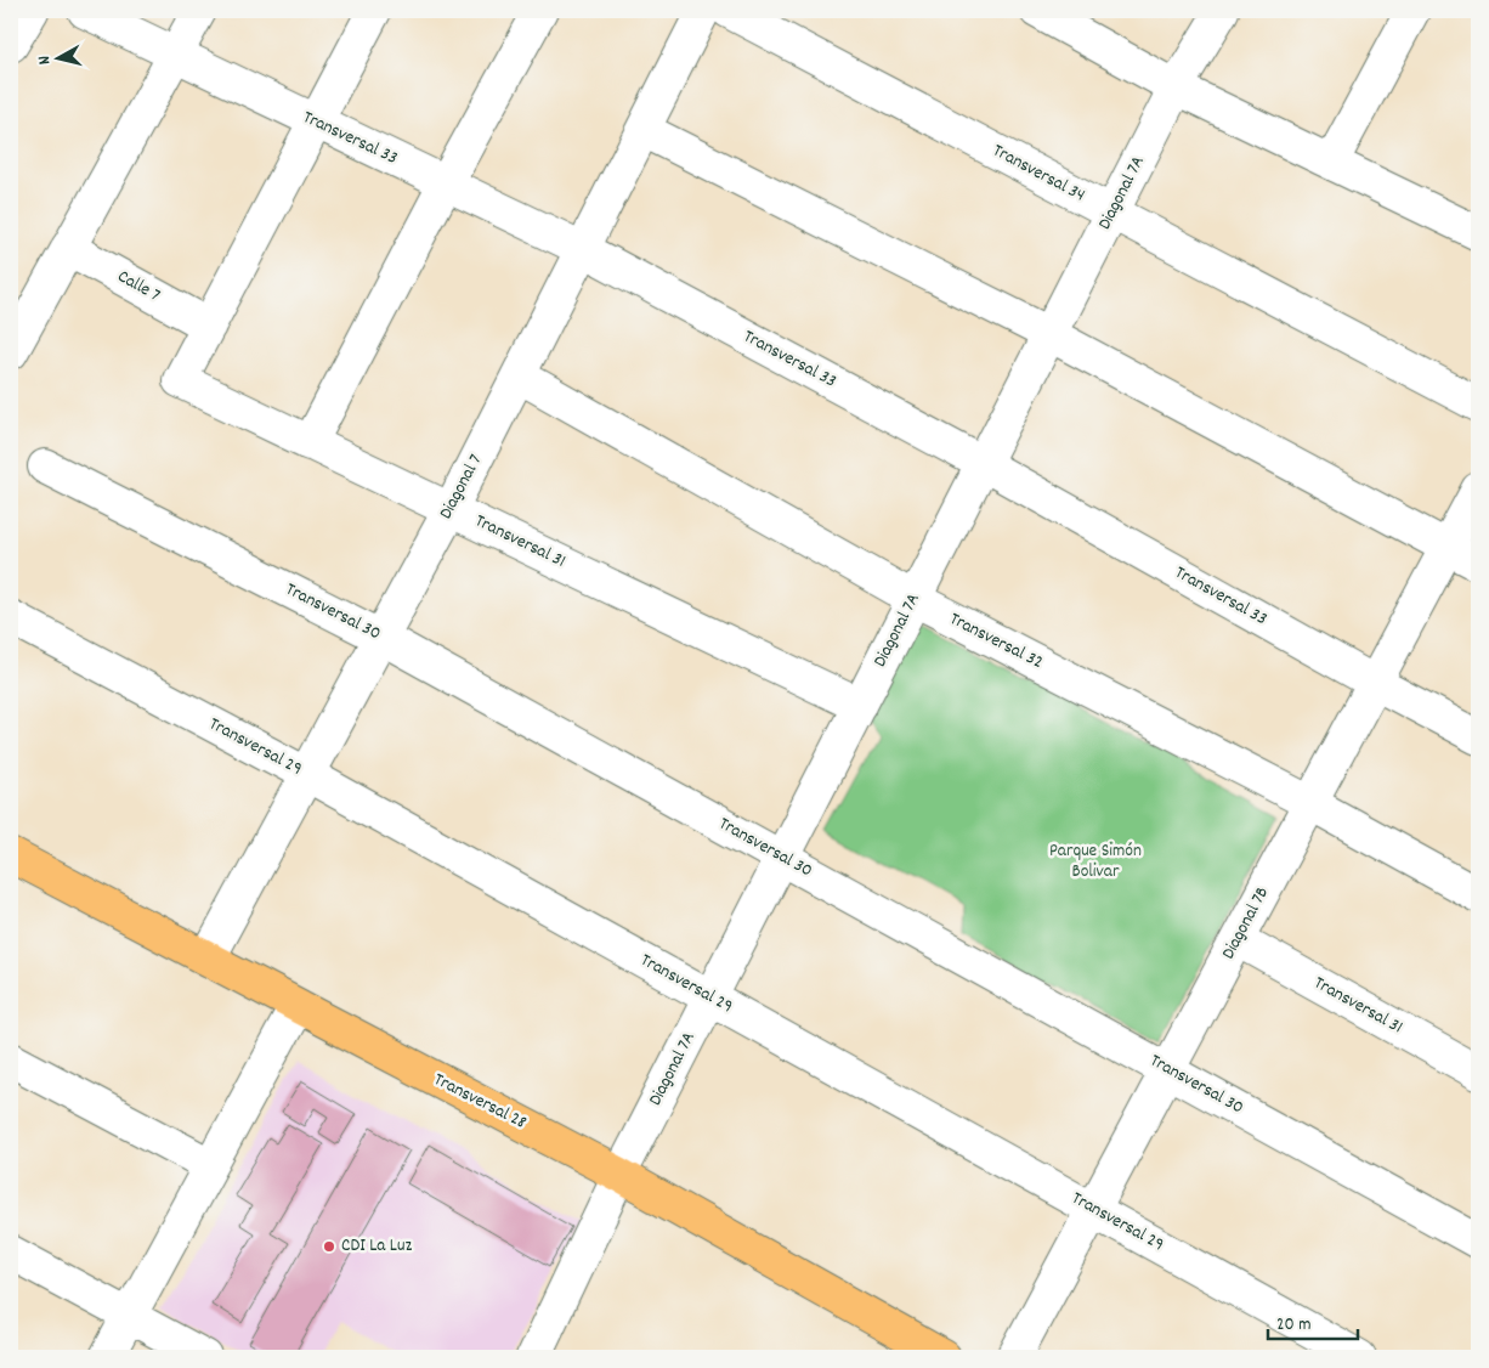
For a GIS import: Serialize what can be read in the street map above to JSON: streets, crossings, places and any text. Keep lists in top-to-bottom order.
{
  "streets": {
    "main road": ["Transversal 28"],
    "street": [
      "Transversal 33",
      "Transversal 34",
      "Diagonal 7A",
      "Calle 7",
      "Diagonal 7",
      "Transversal 31",
      "Transversal 30",
      "Transversal 32",
      "Transversal 29",
      "Diagonal 7B"
    ]
  },
  "crossings": [
    ["Transversal 33", "Diagonal 7A"],
    ["Transversal 33", "Diagonal 7"],
    ["Transversal 33", "Diagonal 7B"],
    ["Transversal 34", "Diagonal 7A"],
    ["Diagonal 7A", "Transversal 31"],
    ["Diagonal 7A", "Transversal 30"],
    ["Diagonal 7A", "Transversal 32"],
    ["Diagonal 7A", "Transversal 29"],
    ["Diagonal 7A", "Transversal 28"],
    ["Calle 7", "Transversal 31"],
    ["Diagonal 7", "Transversal 31"],
    ["Diagonal 7", "Transversal 30"],
    ["Diagonal 7", "Transversal 32"],
    ["Diagonal 7", "Transversal 29"],
    ["Diagonal 7", "Transversal 28"],
    ["Transversal 31", "Diagonal 7B"],
    ["Transversal 30", "Diagonal 7B"],
    ["Transversal 32", "Diagonal 7B"],
    ["Transversal 29", "Diagonal 7B"]
  ],
  "parks": ["Parque Simón Bolivar"],
  "places": ["CDI La Luz"],
  "scale_bar": "20 m",
  "north": "left"
}
